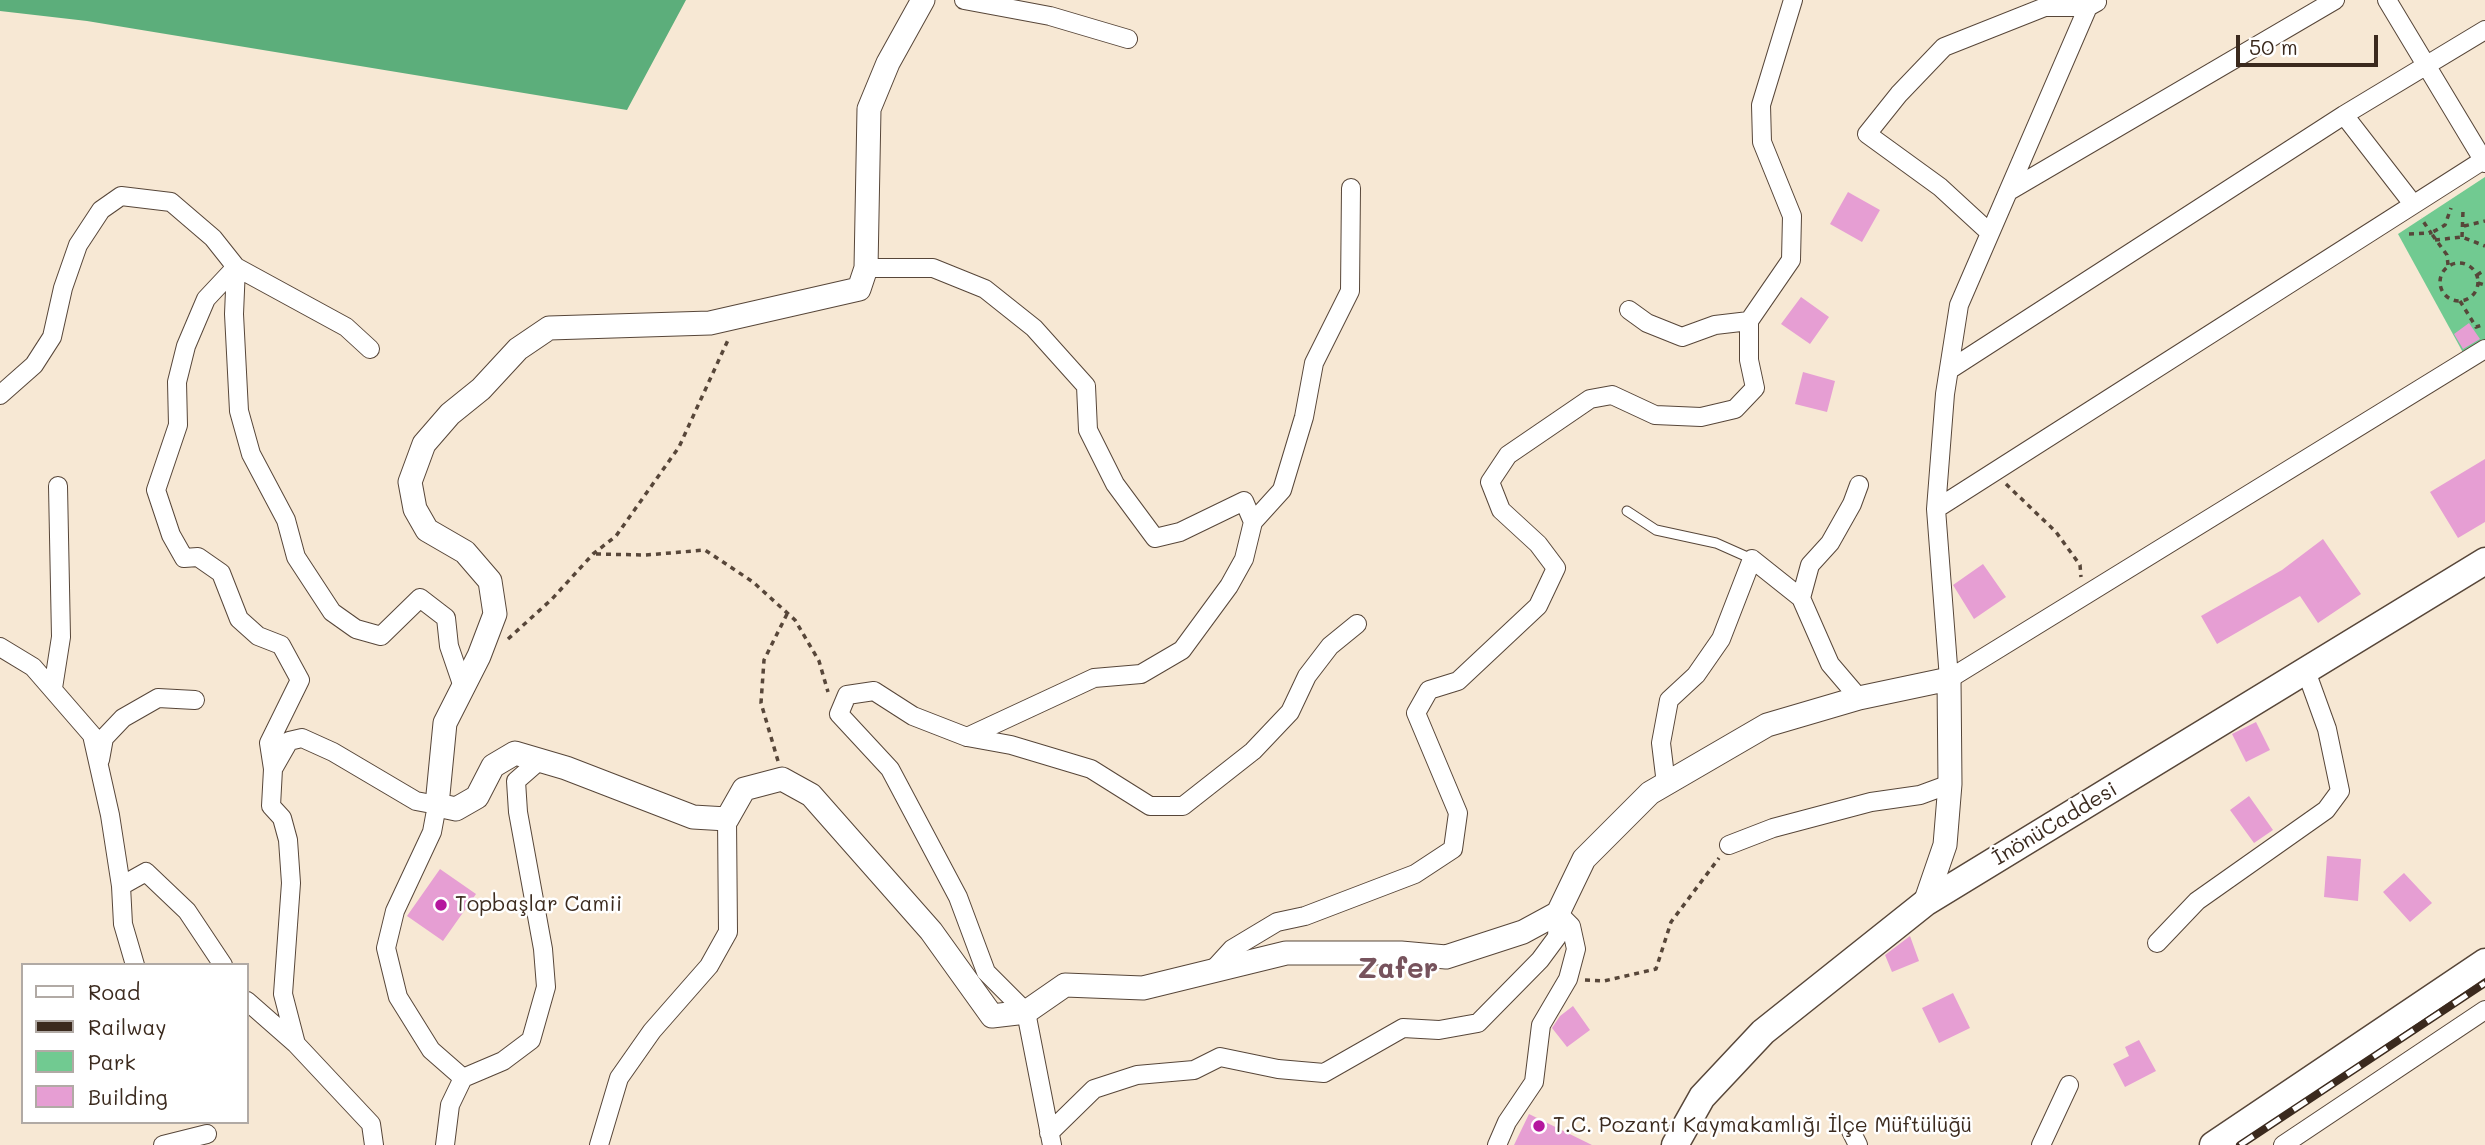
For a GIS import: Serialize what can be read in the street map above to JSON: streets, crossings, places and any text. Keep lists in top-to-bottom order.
{
  "streets": {
    "main road": ["İnönüCaddesi"]
  },
  "districts": ["Zafer"],
  "places": ["Topbaşlar Camii", "T.C. Pozantı Kaymakamlığı İlçe Müftülüğü"],
  "legend": [
    "Road",
    "Railway",
    "Park",
    "Building"
  ],
  "scale_bar": "50 m"
}
